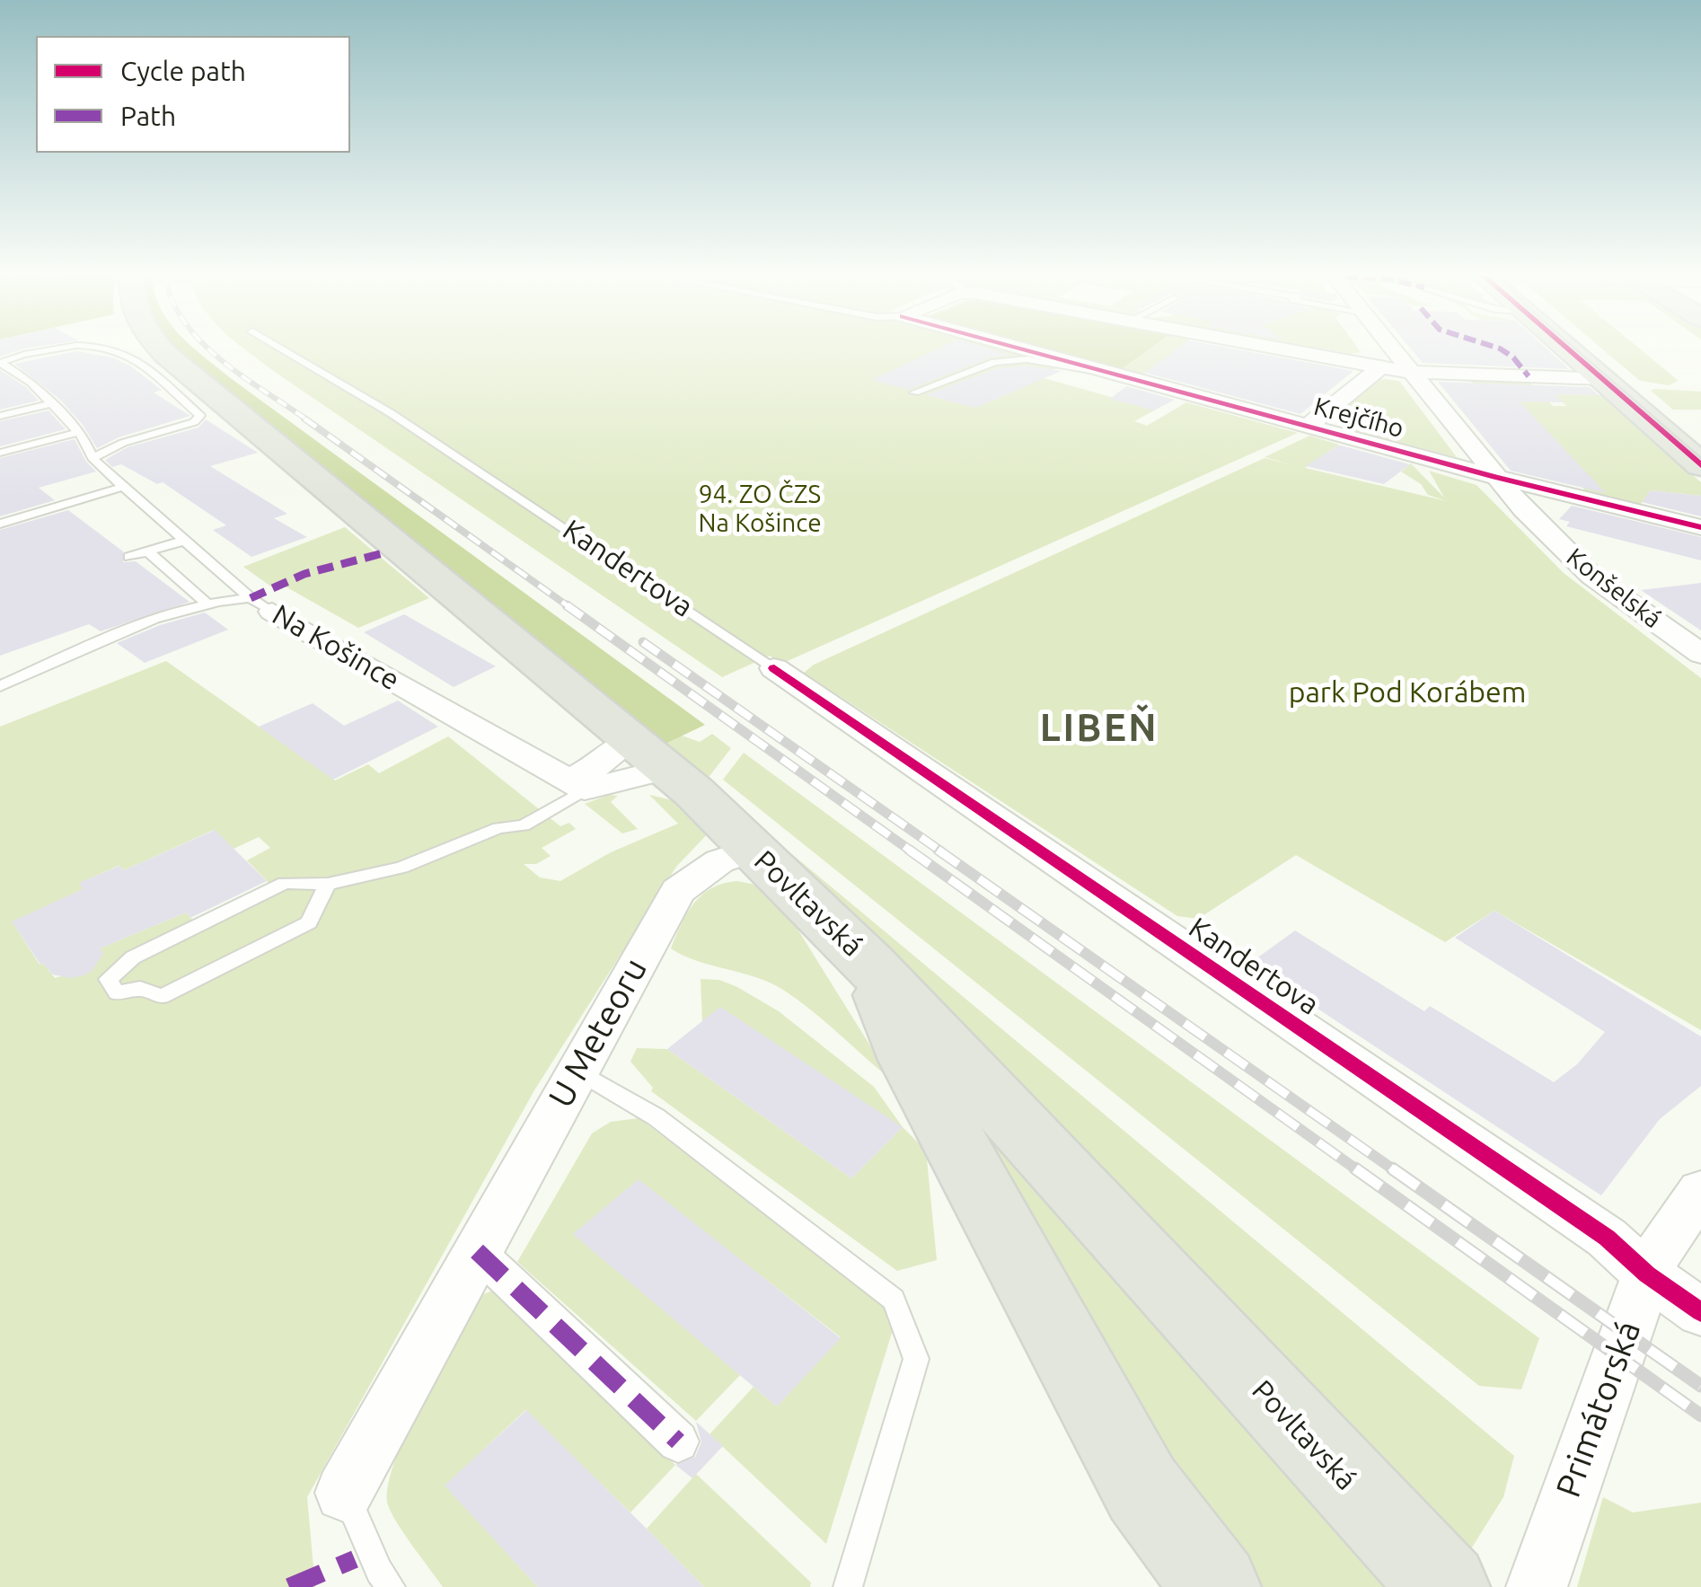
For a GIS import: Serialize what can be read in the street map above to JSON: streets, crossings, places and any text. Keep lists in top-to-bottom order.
{
  "streets": {
    "main road": ["Povltavská"],
    "street": [
      "Krejčího",
      "Kandertova",
      "Konšelská",
      "Na Košince",
      "U Meteoru",
      "Primátorská"
    ]
  },
  "crossings": [
    ["Krejčího", "Konšelská"],
    ["Kandertova", "Primátorská"],
    ["Povltavská", "U Meteoru"]
  ],
  "districts": ["LIBEŇ"],
  "parks": ["94. ZO ČZS Na Košince", "park Pod Korábem"],
  "legend": ["Cycle path", "Path"]
}
